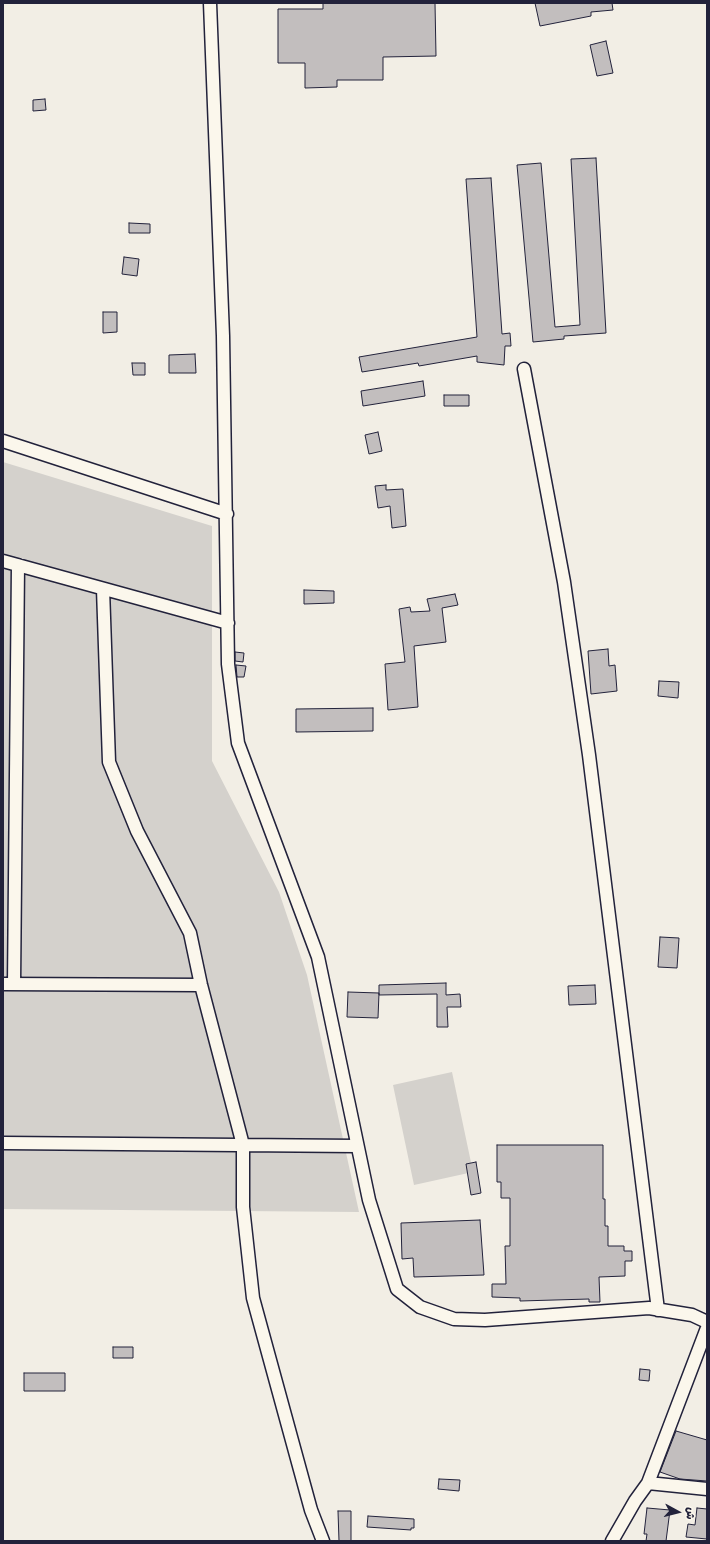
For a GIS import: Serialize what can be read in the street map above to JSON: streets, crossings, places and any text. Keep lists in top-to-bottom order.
{
  "north": "right"
}
